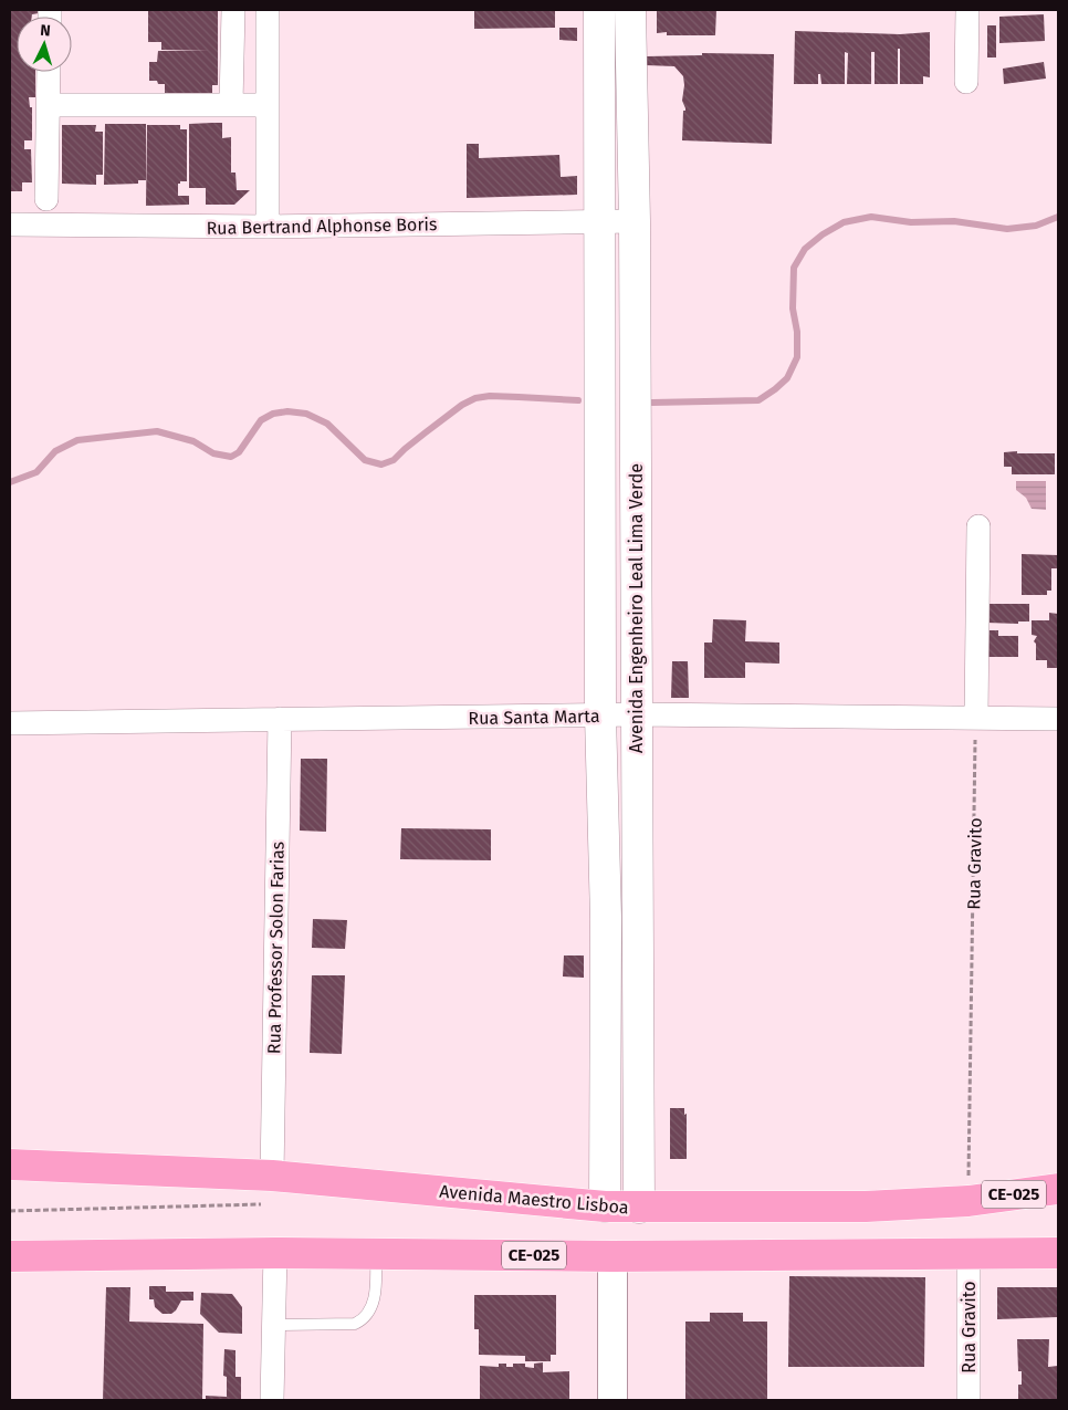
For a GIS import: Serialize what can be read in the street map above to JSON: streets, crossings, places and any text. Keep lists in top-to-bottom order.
{
  "streets": {
    "highway": ["CE-025", "Avenida Maestro Lisboa"],
    "main road": ["Avenida Engenheiro Leal Lima Verde"],
    "street": [
      "Rua Bertrand Alphonse Boris",
      "Rua Santa Marta",
      "Rua Gravito",
      "Rua Professor Solon Farias"
    ]
  },
  "crossings": [
    ["Rua Bertrand Alphonse Boris", "Avenida Engenheiro Leal Lima Verde"],
    ["Avenida Engenheiro Leal Lima Verde", "Rua Santa Marta"],
    ["Avenida Engenheiro Leal Lima Verde", "Avenida Maestro Lisboa"],
    ["Rua Santa Marta", "Rua Gravito"],
    ["Rua Santa Marta", "Rua Professor Solon Farias"],
    ["Rua Gravito", "CE-025"],
    ["Rua Gravito", "Avenida Maestro Lisboa"],
    ["Rua Professor Solon Farias", "Avenida Maestro Lisboa"]
  ],
  "north": "top"
}
